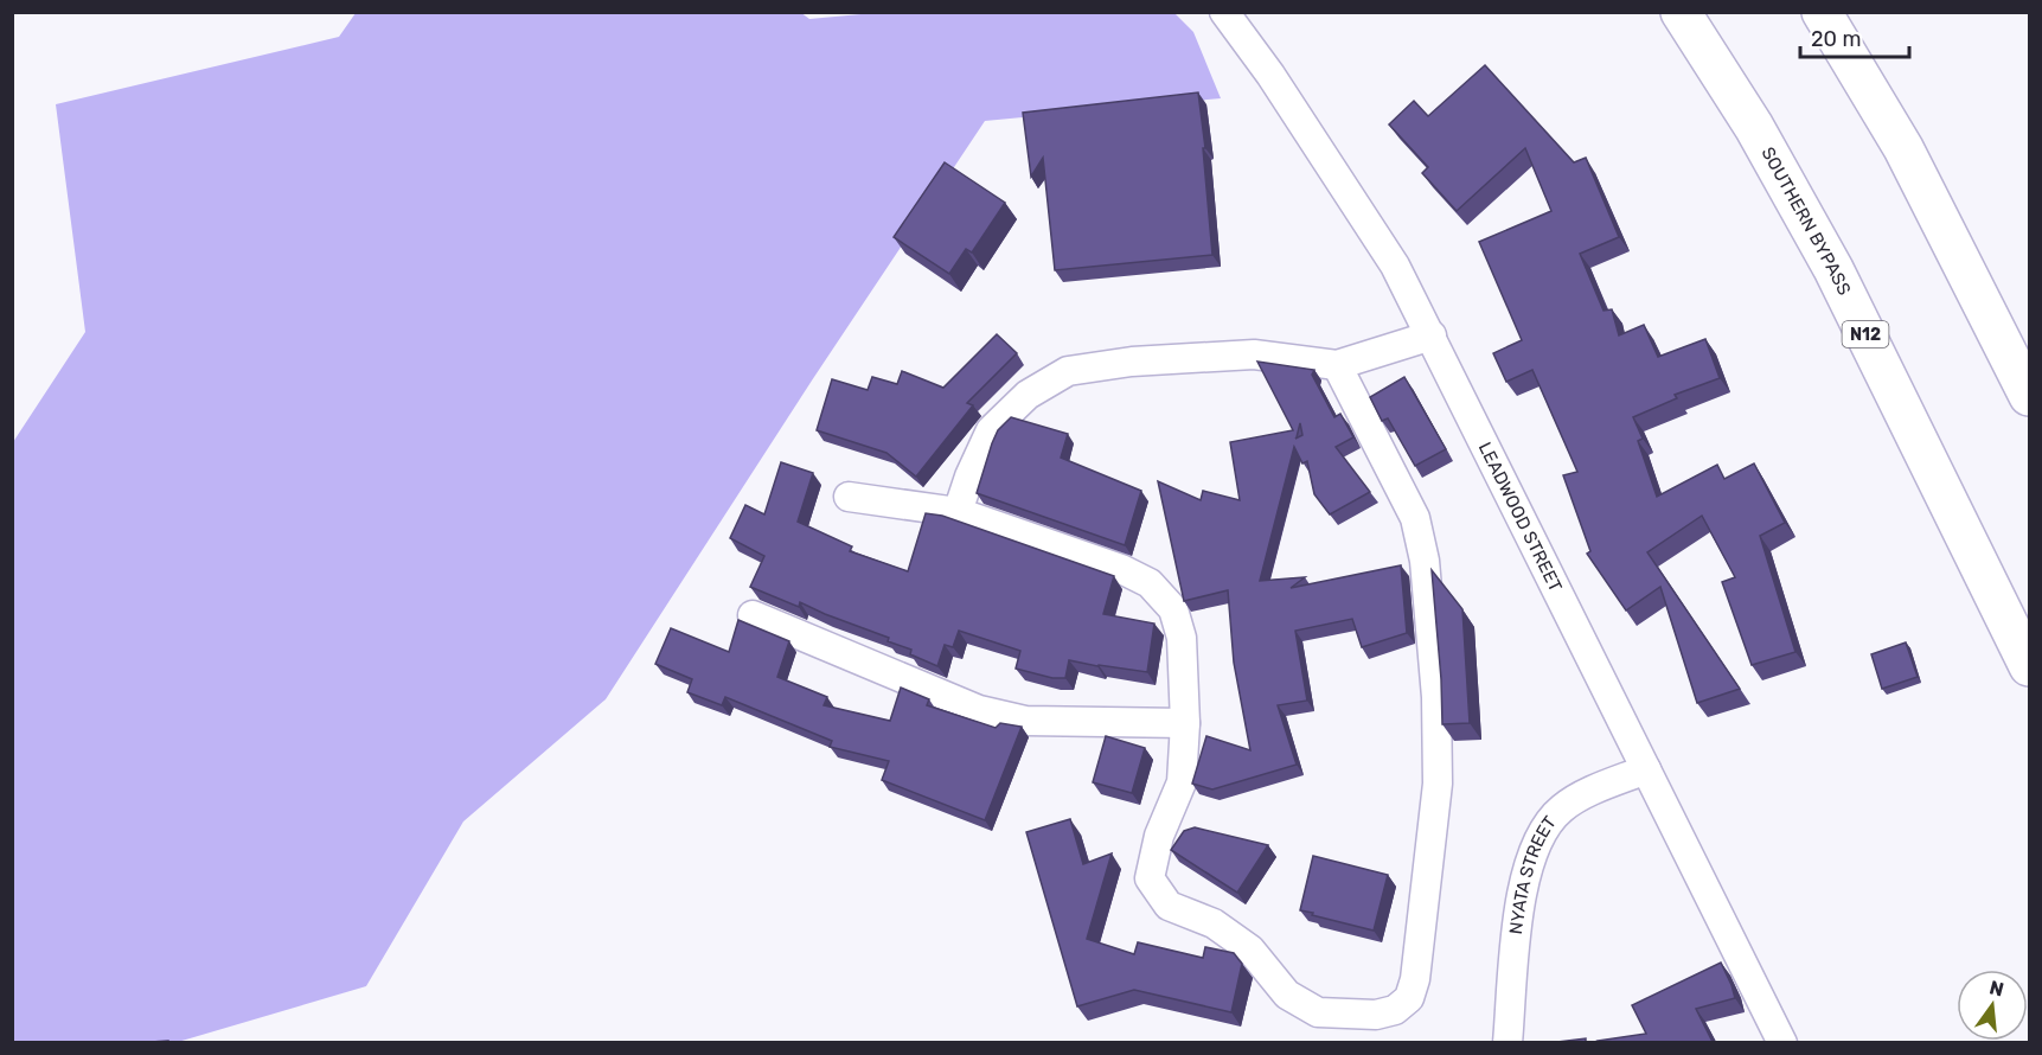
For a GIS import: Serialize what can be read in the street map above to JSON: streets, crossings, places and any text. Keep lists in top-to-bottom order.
{
  "streets": {
    "highway": ["SOUTHERN BYPASS", "N12"],
    "street": ["LEADWOOD STREET", "NYATA STREET"]
  },
  "crossings": [
    ["LEADWOOD STREET", "NYATA STREET"]
  ],
  "scale_bar": "20 m",
  "north": "top"
}
